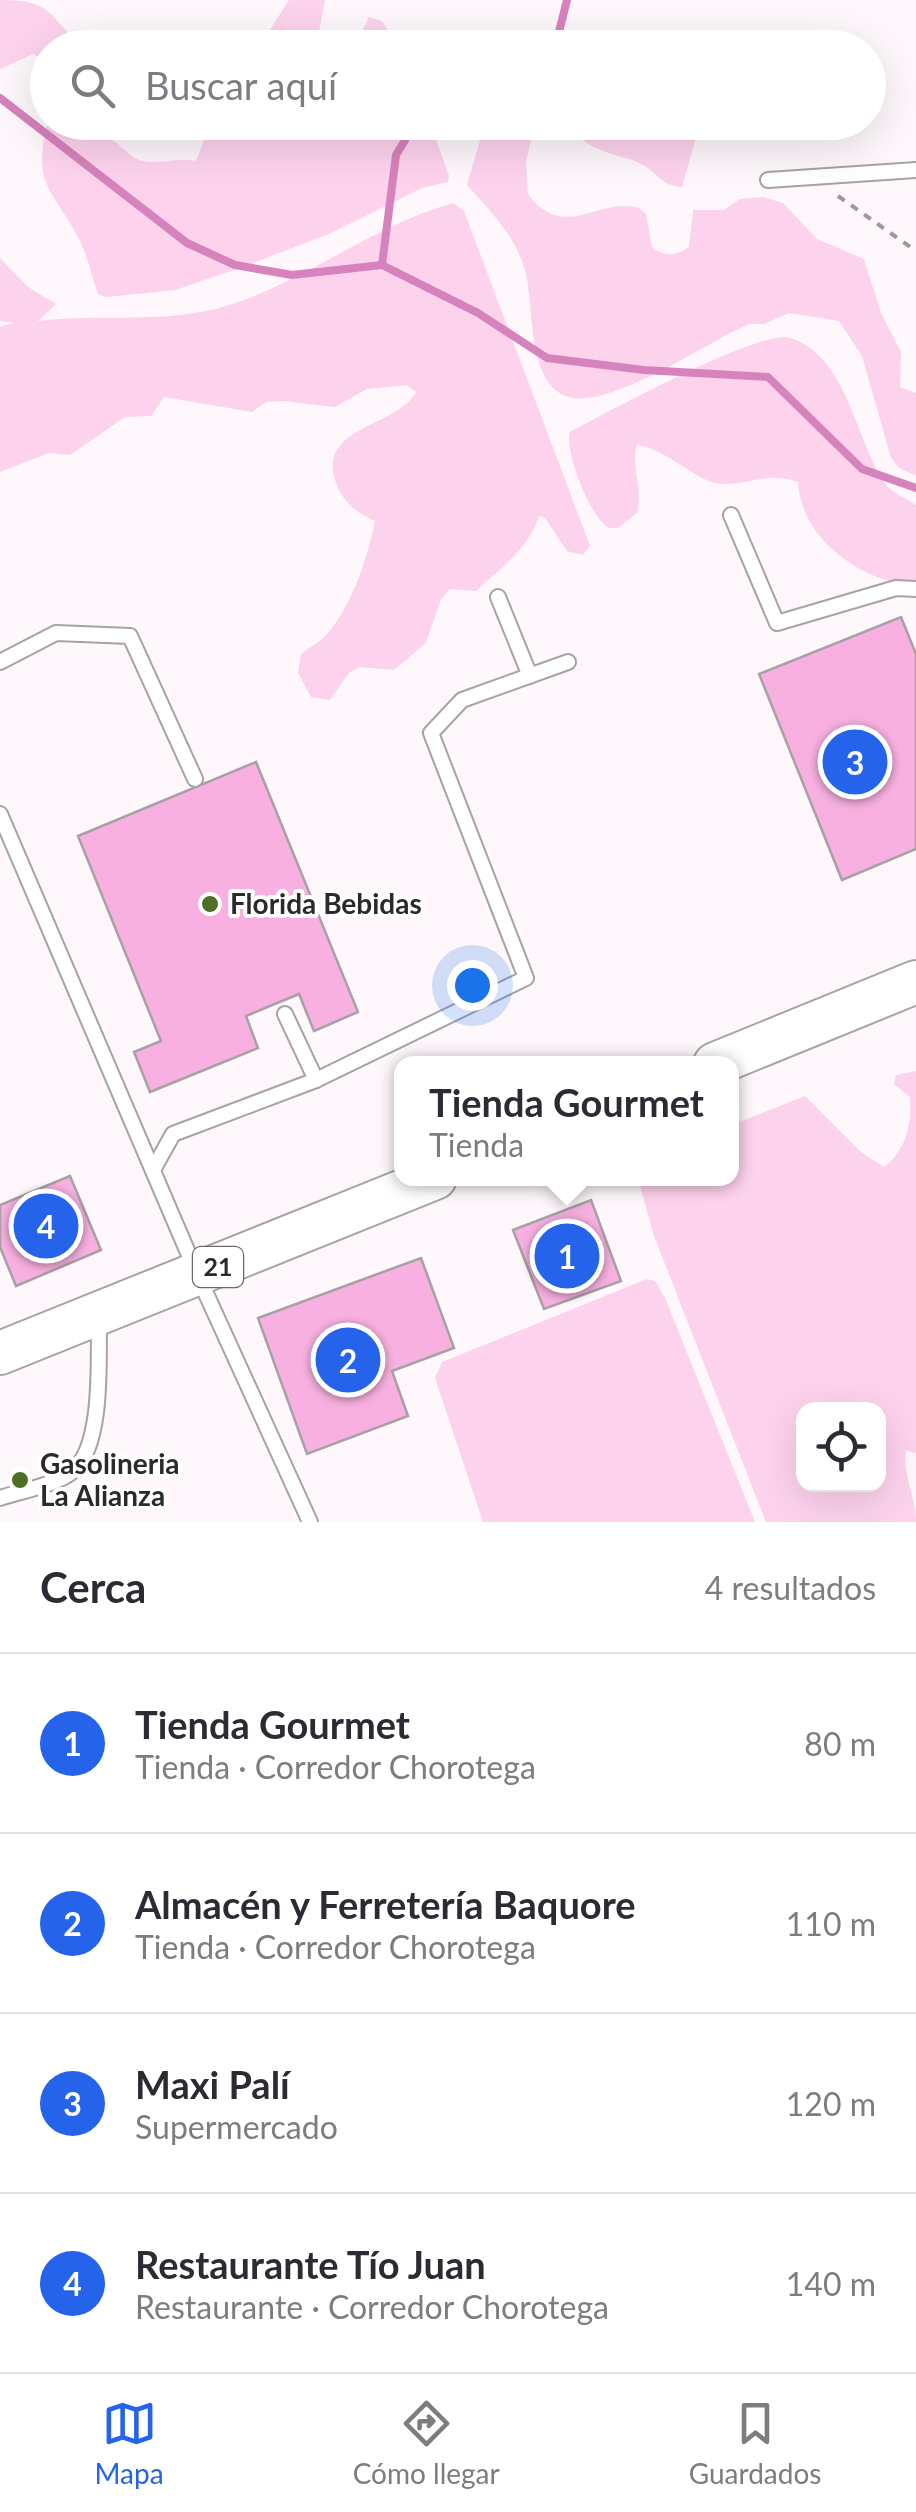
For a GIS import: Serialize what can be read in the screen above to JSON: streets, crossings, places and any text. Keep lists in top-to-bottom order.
{
  "streets": {
    "main road": ["21"]
  },
  "places": ["Florida Bebidas", "Gasolineria La Alianza"],
  "page": {
    "search": "Buscar aquí",
    "pins": [
      "3",
      "4",
      "1",
      "2"
    ],
    "popup": ["Tienda Gourmet", "Tienda"],
    "heading": ["Cerca", "4 resultados"],
    "list": [
      {
        "mark": "1",
        "name": "Tienda Gourmet",
        "note": "Tienda · Corredor Chorotega",
        "value": "80 m"
      },
      {
        "mark": "2",
        "name": "Almacén y Ferretería Baquore",
        "note": "Tienda · Corredor Chorotega",
        "value": "110 m"
      },
      {
        "mark": "3",
        "name": "Maxi Palí",
        "note": "Supermercado",
        "value": "120 m"
      },
      {
        "mark": "4",
        "name": "Restaurante Tío Juan",
        "note": "Restaurante · Corredor Chorotega",
        "value": "140 m"
      }
    ],
    "nav": ["Mapa", "Cómo llegar", "Guardados"]
  }
}
